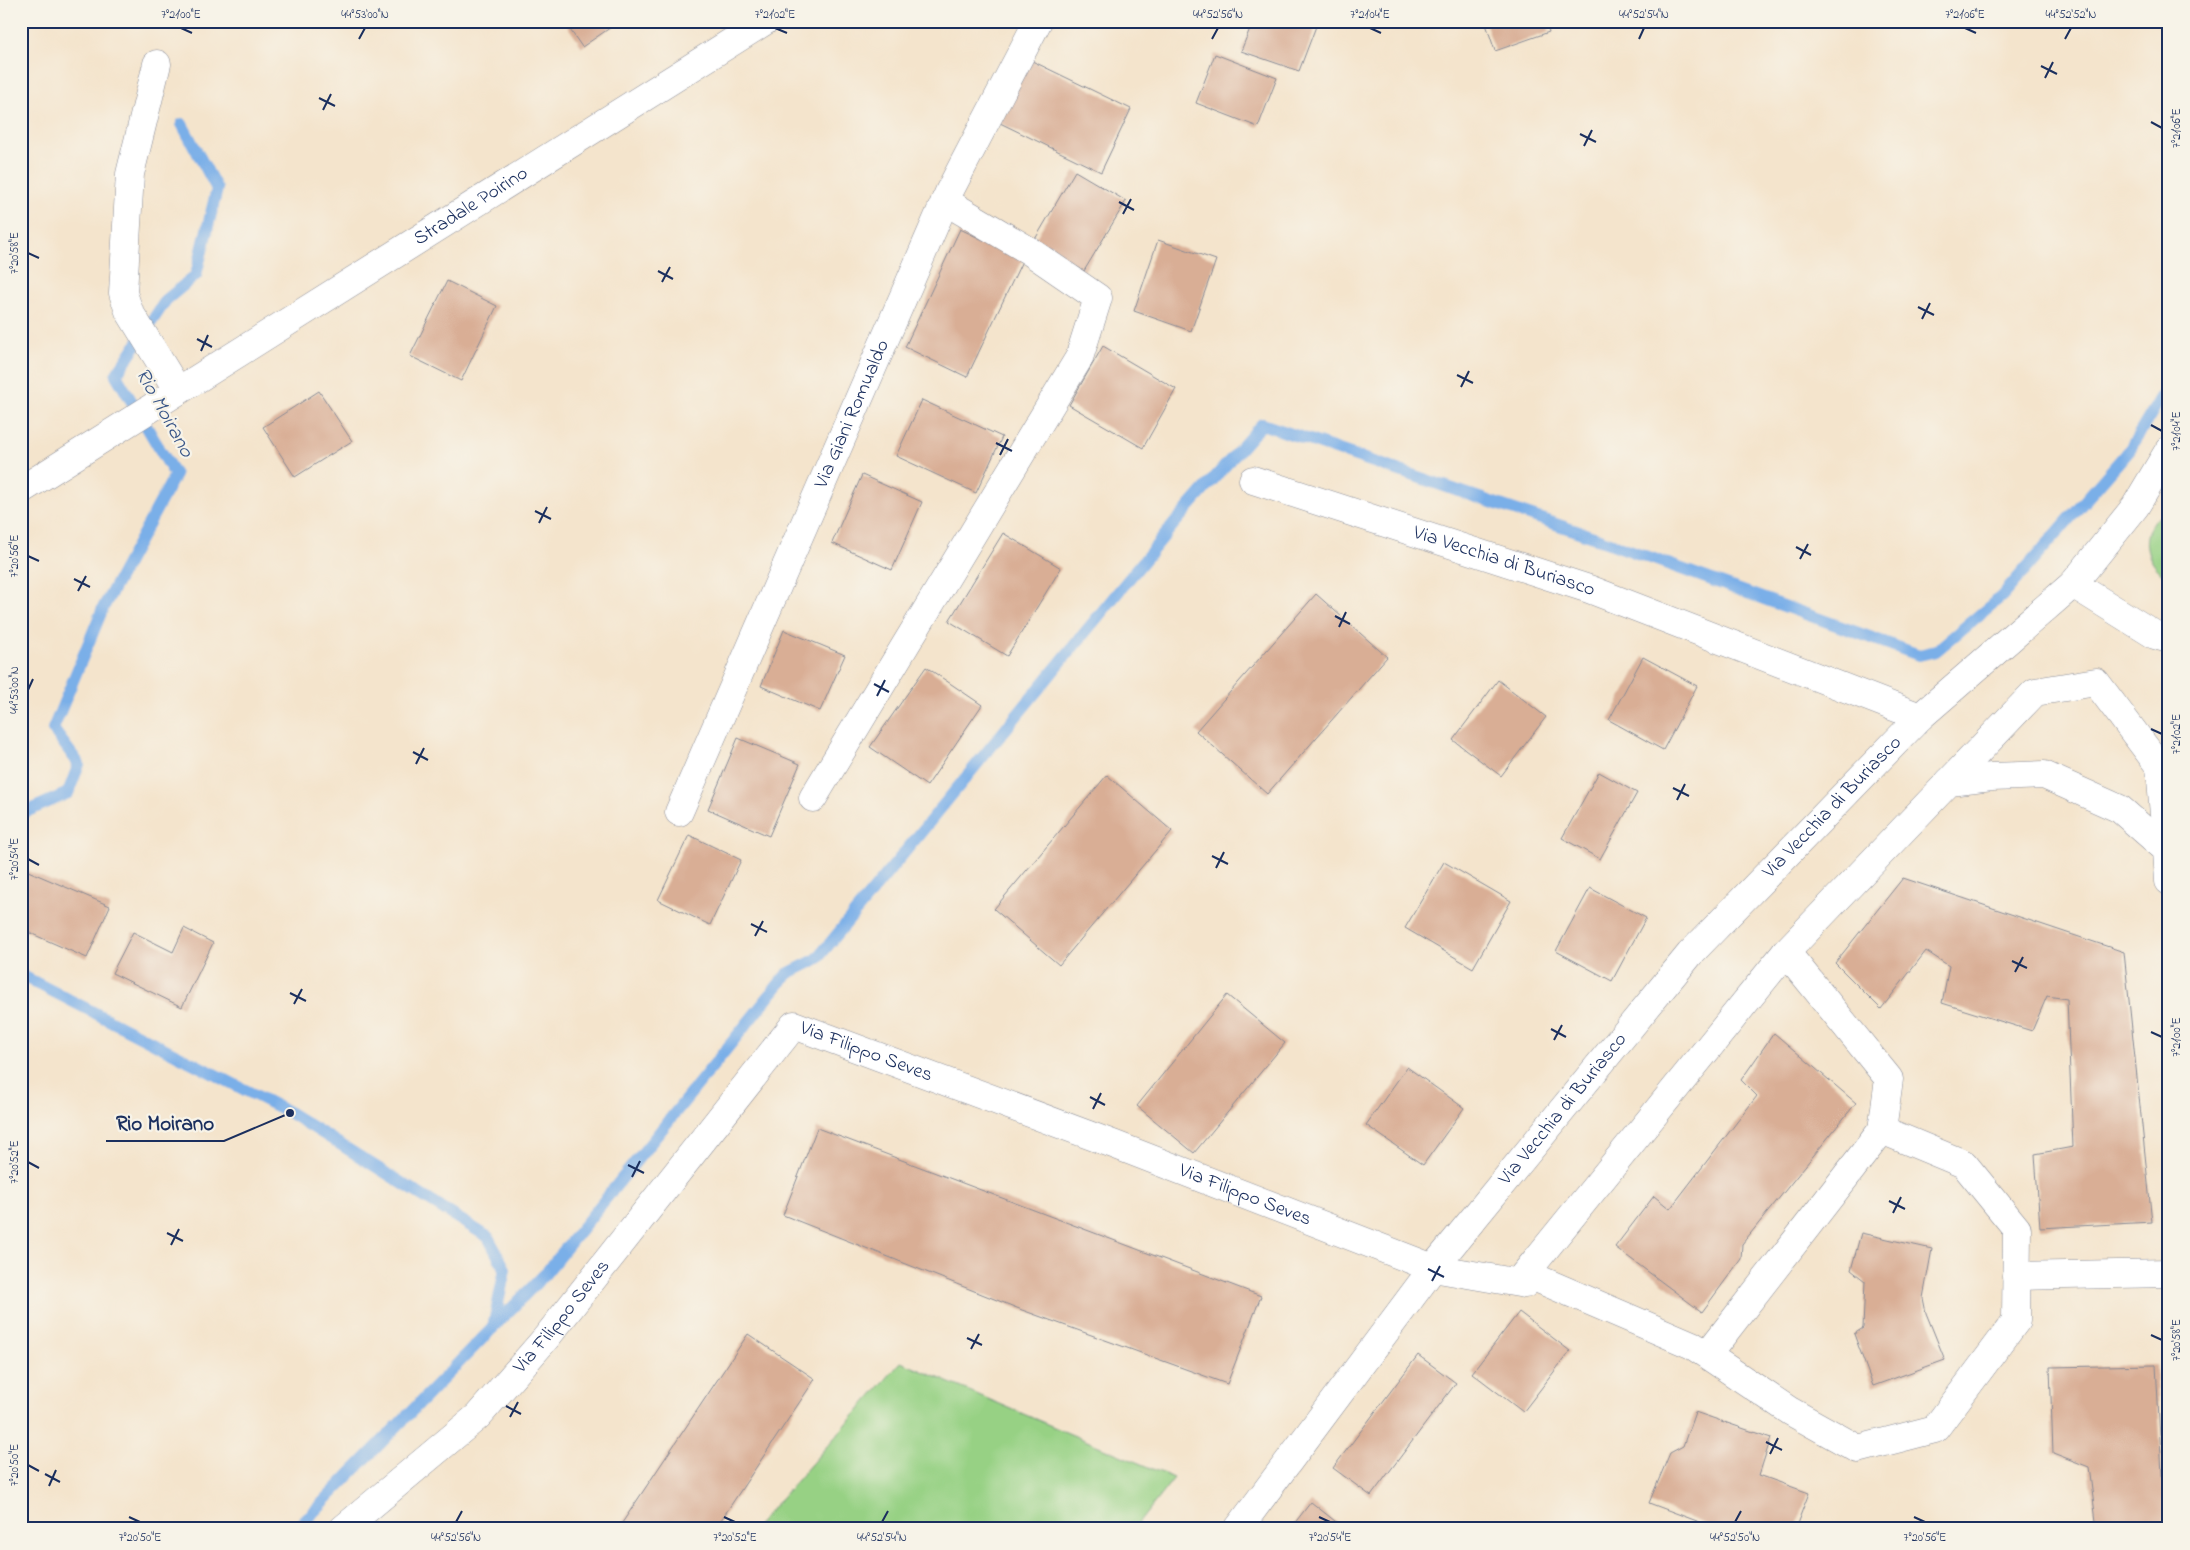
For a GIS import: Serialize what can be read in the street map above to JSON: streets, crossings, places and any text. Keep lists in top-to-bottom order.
{
  "streets": {
    "street": [
      "Stradale Poirino",
      "Via Giani Romualdo",
      "Via Vecchia di Buriasco",
      "Via Filippo Seves"
    ]
  },
  "crossings": [
    ["Via Vecchia di Buriasco", "Via Filippo Seves"]
  ],
  "water": ["Rio Moirano"],
  "places": ["Rio Moirano"],
  "coordinates": [
    "7°21'00\"E",
    "44°53'00\"N",
    "7°21'02\"E",
    "44°52'56\"N",
    "7°21'04\"E",
    "44°52'54\"N",
    "7°21'06\"E",
    "44°52'52\"N",
    "7°20'58\"E",
    "7°20'56\"E",
    "7°20'54\"E",
    "7°20'52\"E",
    "7°20'50\"E",
    "44°52'50\"N"
  ]
}
